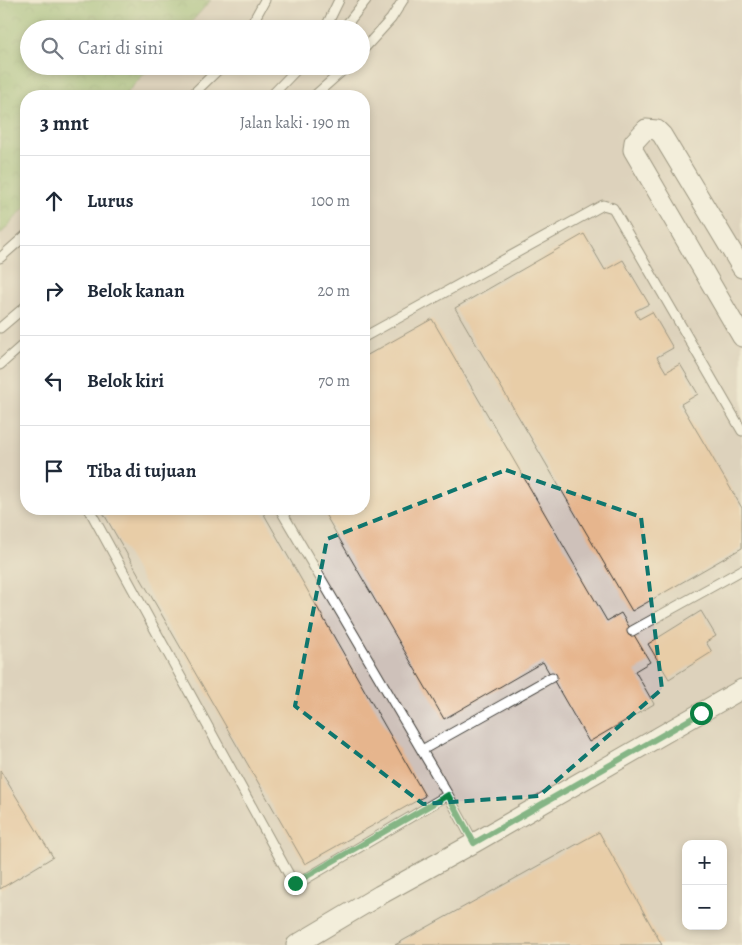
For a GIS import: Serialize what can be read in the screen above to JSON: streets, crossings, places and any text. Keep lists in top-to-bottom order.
{
  "page": {
    "search": "Cari di sini",
    "heading": ["3 mnt", "Jalan kaki · 190 m"],
    "list": [
      ["Lurus", "100 m"],
      ["Belok kanan", "20 m"],
      ["Belok kiri", "70 m"],
      "Tiba di tujuan"
    ],
    "map_buttons": ["+", "−"]
  }
}
